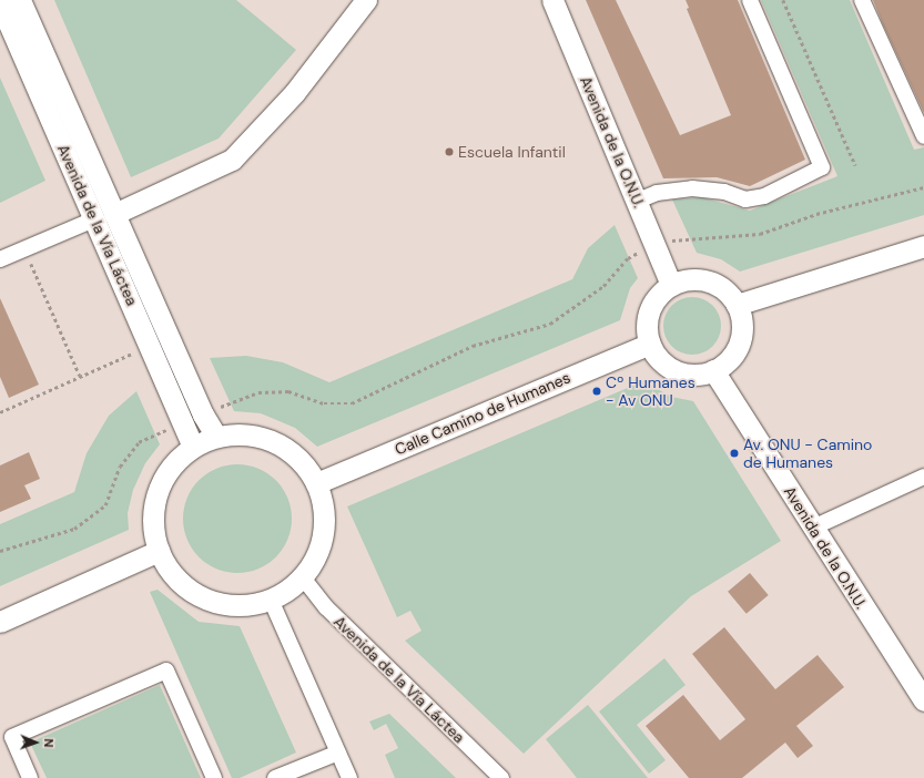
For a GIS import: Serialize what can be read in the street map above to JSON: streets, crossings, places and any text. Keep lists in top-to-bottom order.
{
  "streets": {
    "street": ["Avenida de la O.N.U.", "Avenida de la Vía Láctea", "Calle Camino de Humanes"]
  },
  "crossings": [
    ["Avenida de la O.N.U.", "Calle Camino de Humanes"]
  ],
  "places": ["Escuela Infantil", "Cº Humanes - Av ONU", "Av. ONU - Camino de Humanes"],
  "north": "right"
}
